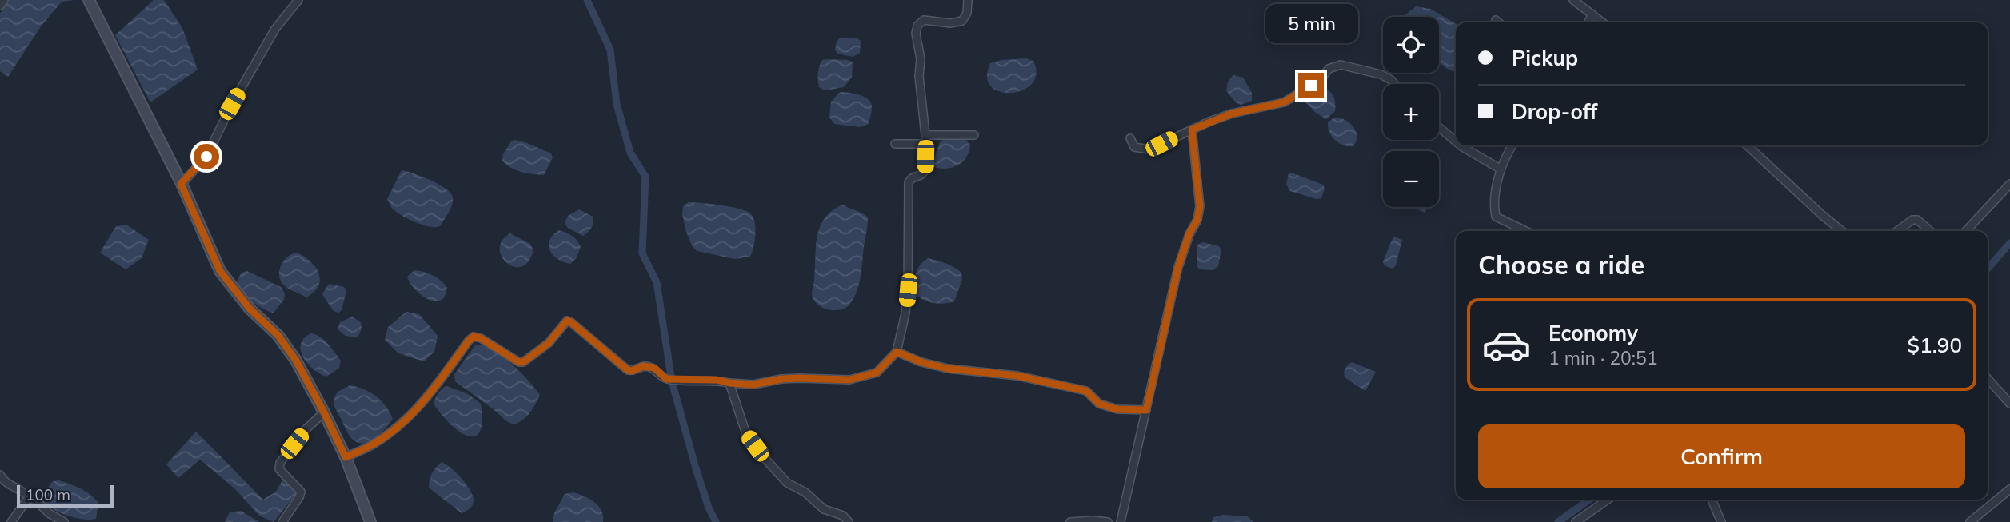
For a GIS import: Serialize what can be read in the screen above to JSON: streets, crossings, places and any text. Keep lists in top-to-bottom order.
{
  "scale_bar": "100 m",
  "page": {
    "bubble": "5 min",
    "map_buttons": ["+", "−"],
    "banner": ["Pickup", "Drop-off"],
    "heading": "Choose a ride",
    "list": [
      {
        "name": "Economy",
        "note": "1 min · 20:51",
        "value": "$1.90"
      }
    ],
    "buttons": "Confirm",
    "scale": "100 m"
  }
}
